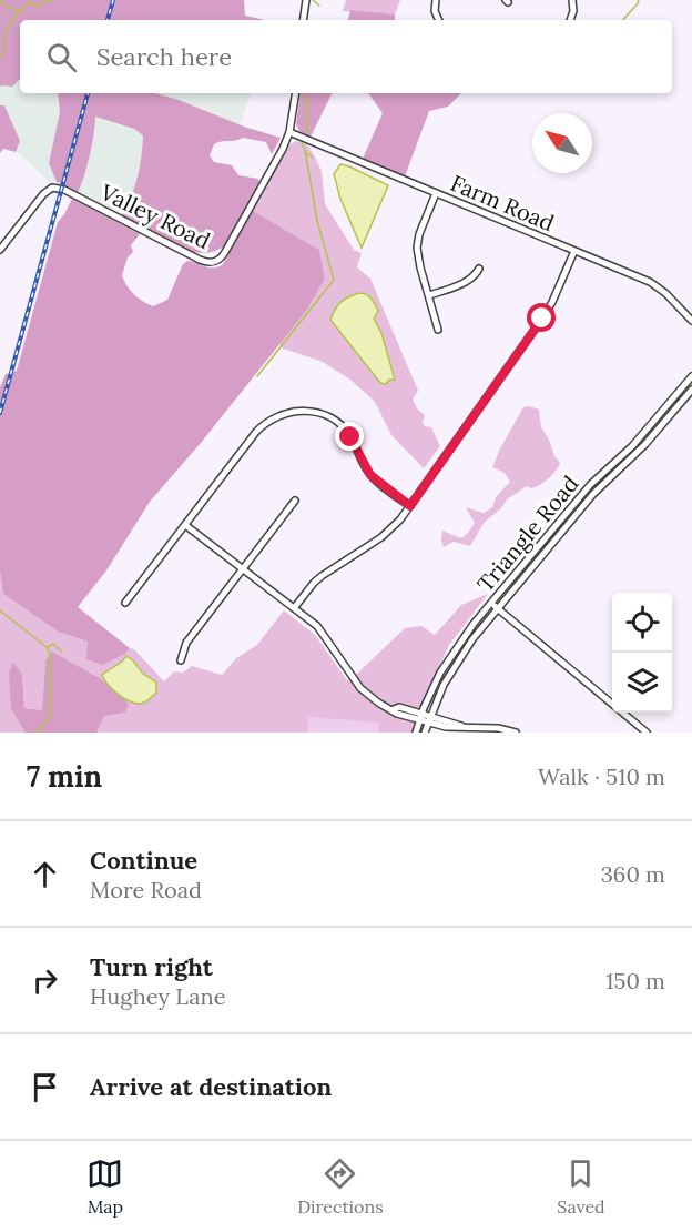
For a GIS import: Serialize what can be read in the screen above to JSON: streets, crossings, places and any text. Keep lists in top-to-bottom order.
{
  "streets": {
    "street": ["Farm Road", "Valley Road", "Triangle Road"]
  },
  "crossings": [
    ["Farm Road", "Valley Road"]
  ],
  "north": "top left",
  "page": {
    "search": "Search here",
    "heading": ["7 min", "Walk · 510 m"],
    "list": [
      ["Continue", "More Road", "360 m"],
      ["Turn right", "Hughey Lane", "150 m"],
      "Arrive at destination"
    ],
    "nav": ["Map", "Directions", "Saved"]
  }
}
